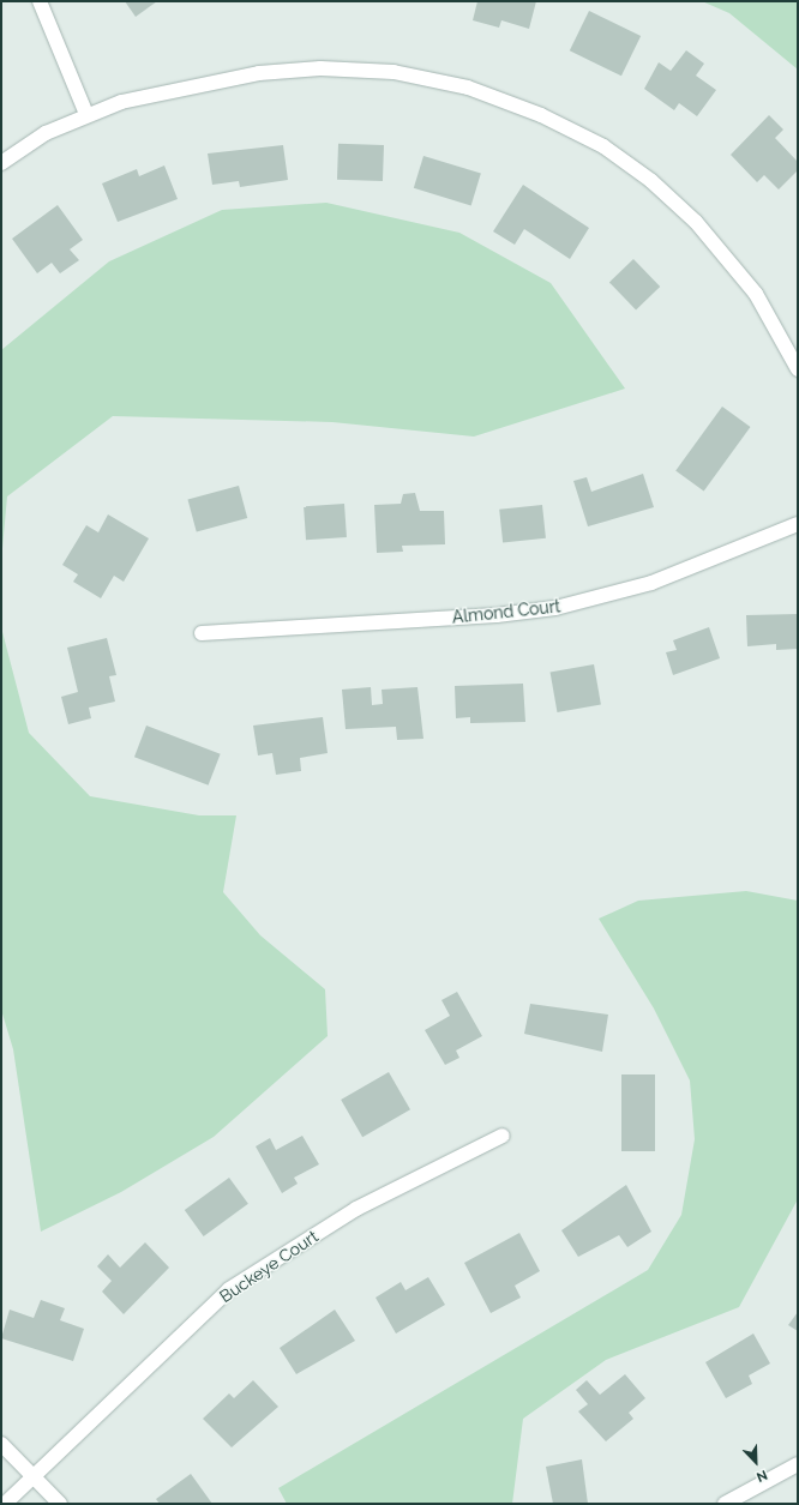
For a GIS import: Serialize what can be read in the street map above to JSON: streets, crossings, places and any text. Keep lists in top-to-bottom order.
{
  "streets": {
    "street": ["Almond Court", "Buckeye Court"]
  },
  "north": "bottom right"
}
